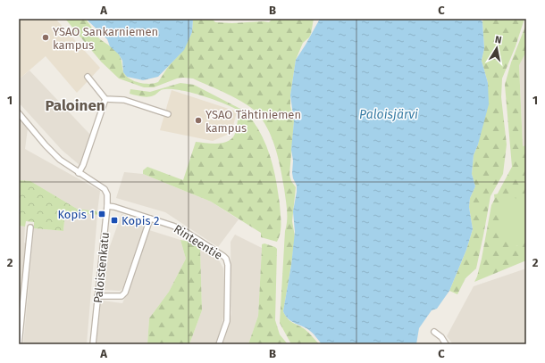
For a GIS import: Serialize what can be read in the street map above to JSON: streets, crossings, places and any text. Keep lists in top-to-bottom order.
{
  "streets": {
    "street": ["Rinteentie", "Paloistenkatu"]
  },
  "crossings": [
    ["Rinteentie", "Paloistenkatu"]
  ],
  "districts": ["Paloinen"],
  "water": ["Paloisjärvi"],
  "places": {
    "other": ["YSAO Sankarniemen kampus", "YSAO Tähtiniemen kampus"],
    "transit": ["Kopis 1", "Kopis 2"]
  },
  "north": "top",
  "grid": {
    "columns": ["A", "B", "C"],
    "rows": ["1", "2"]
  }
}
